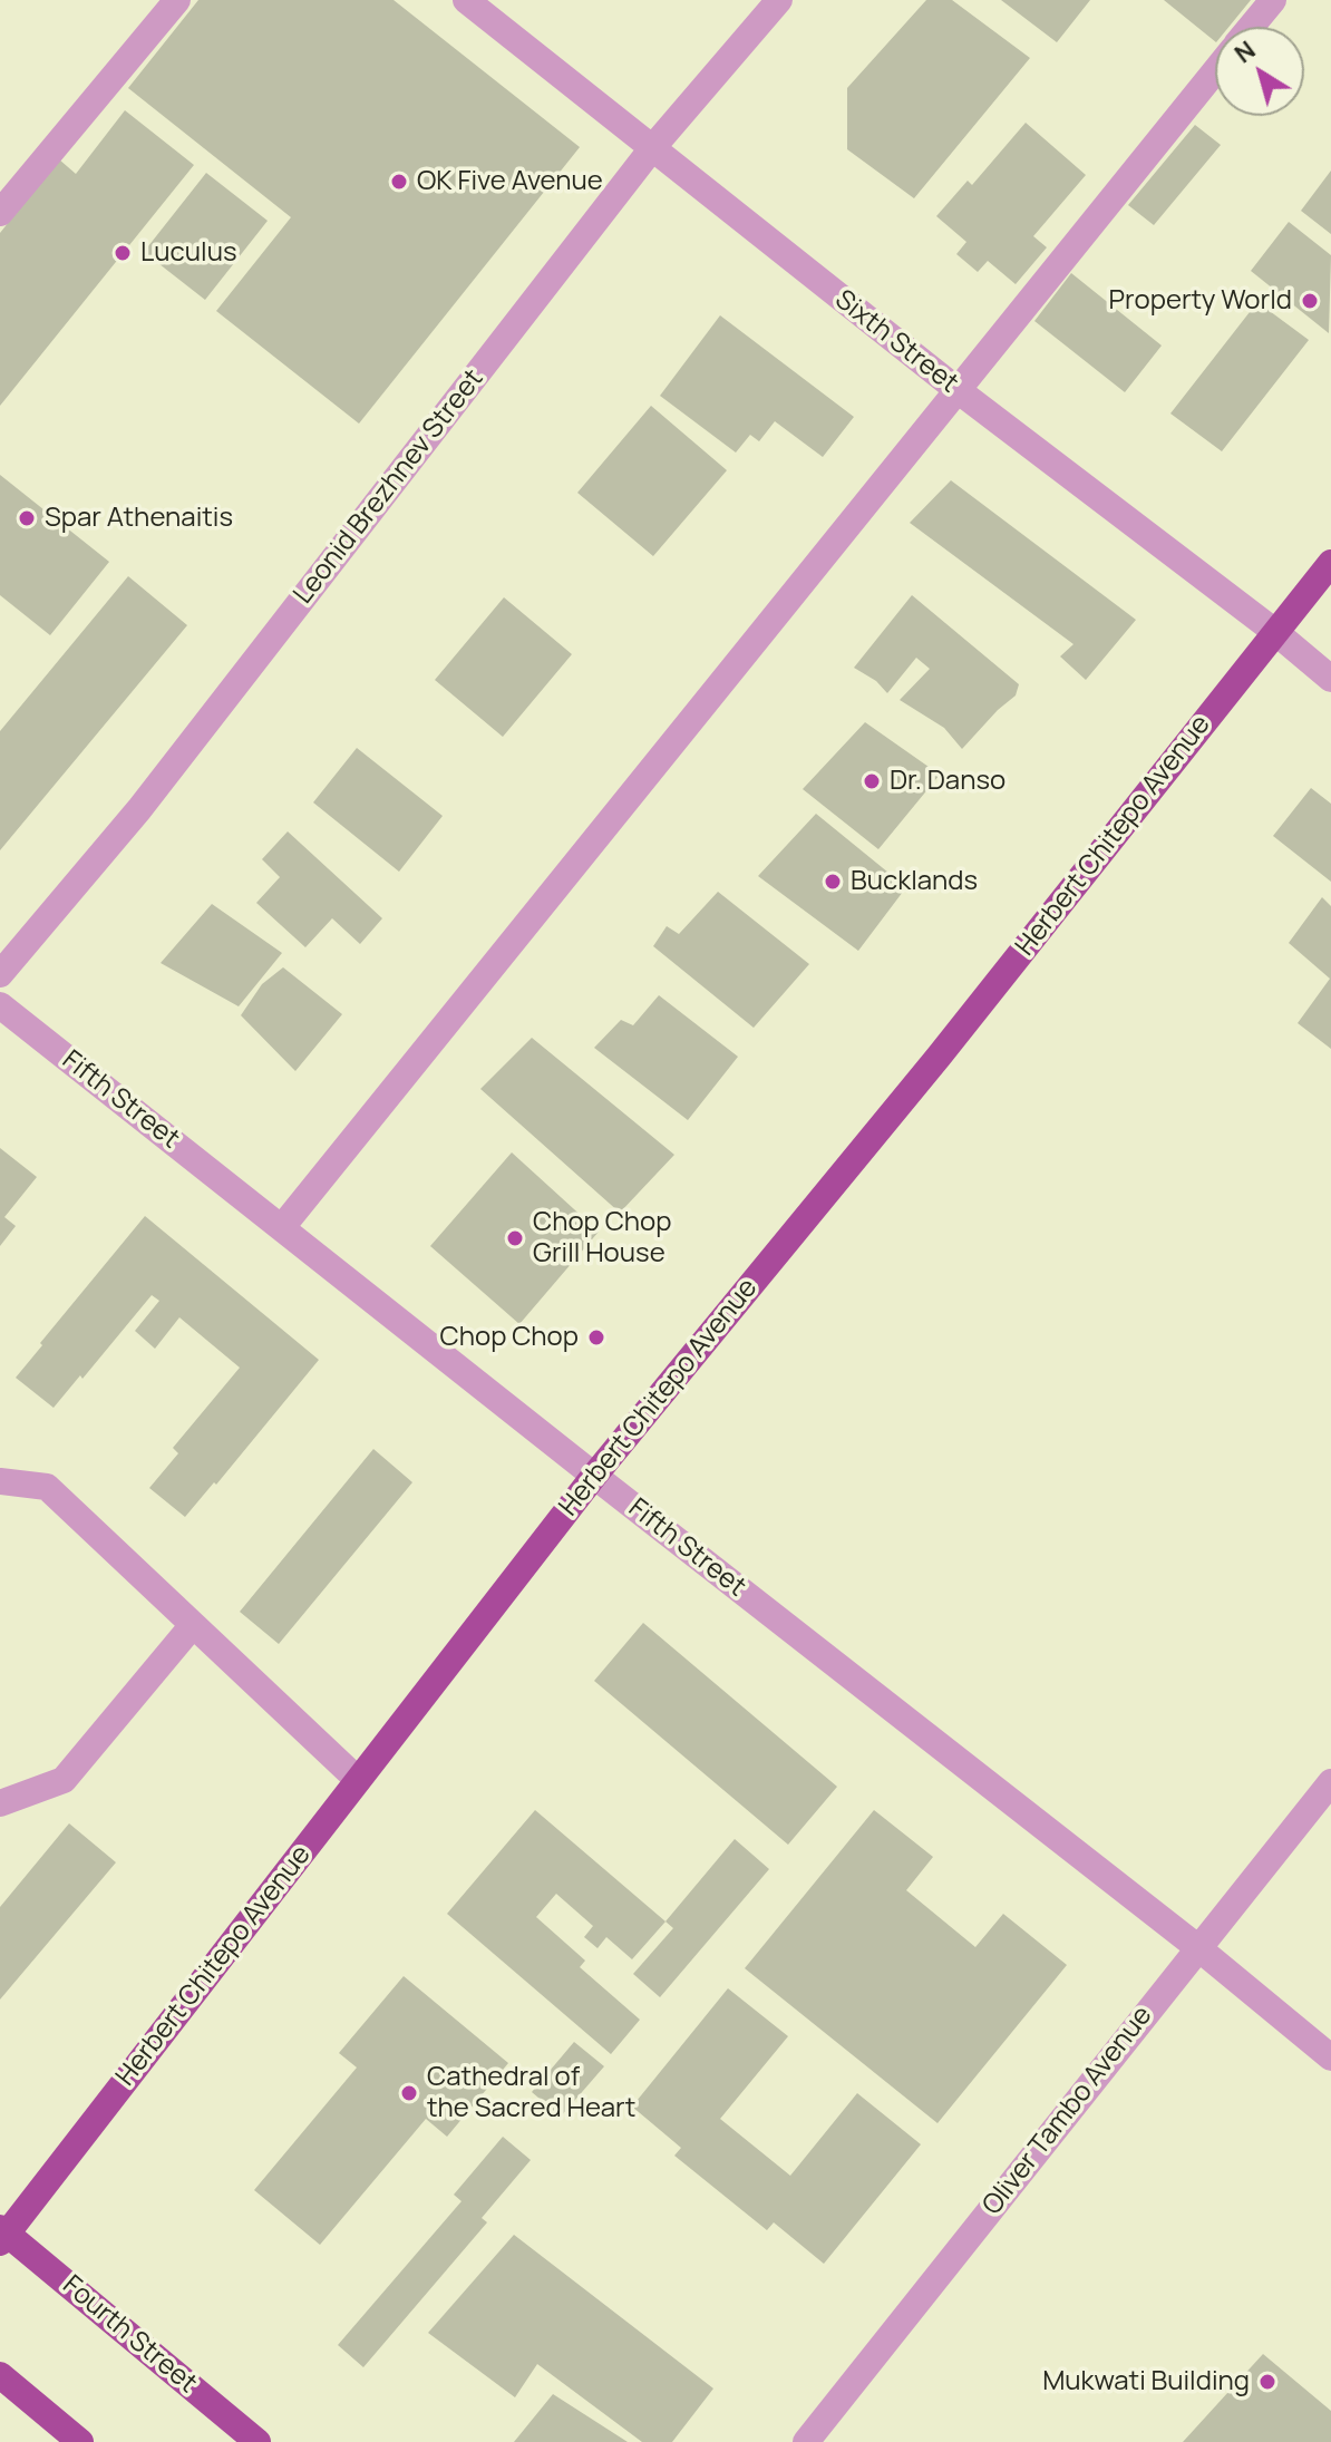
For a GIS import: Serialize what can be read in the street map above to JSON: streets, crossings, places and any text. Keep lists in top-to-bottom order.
{
  "streets": {
    "main road": ["Herbert Chitepo Avenue", "Fourth Street"],
    "street": [
      "Sixth Street",
      "Leonid Brezhnev Street",
      "Fifth Street",
      "Oliver Tambo Avenue"
    ]
  },
  "crossings": [
    ["Sixth Street", "Leonid Brezhnev Street"],
    ["Sixth Street", "Herbert Chitepo Avenue"],
    ["Herbert Chitepo Avenue", "Fifth Street"],
    ["Herbert Chitepo Avenue", "Fourth Street"],
    ["Fifth Street", "Oliver Tambo Avenue"]
  ],
  "places": [
    "OK Five Avenue",
    "Luculus",
    "Property World",
    "Spar Athenaitis",
    "Dr. Danso",
    "Bucklands",
    "Chop Chop Grill House",
    "Chop Chop",
    "Cathedral of the Sacred Heart",
    "Mukwati Building"
  ],
  "north": "top left"
}
